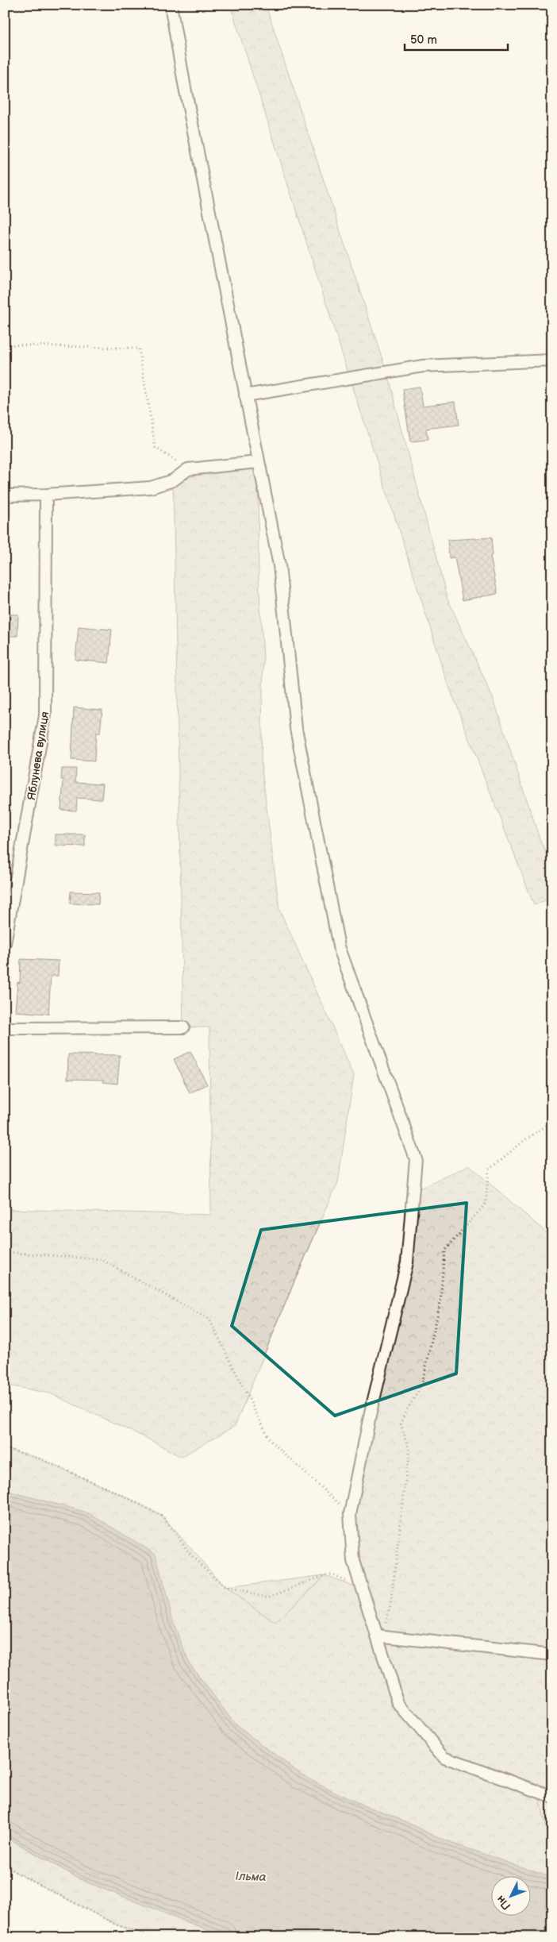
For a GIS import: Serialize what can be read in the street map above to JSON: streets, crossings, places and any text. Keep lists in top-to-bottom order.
{
  "streets": {
    "street": ["Яблунева вулиця"]
  },
  "water": ["Ільма"],
  "scale_bar": "50 m",
  "north": "bottom left"
}
